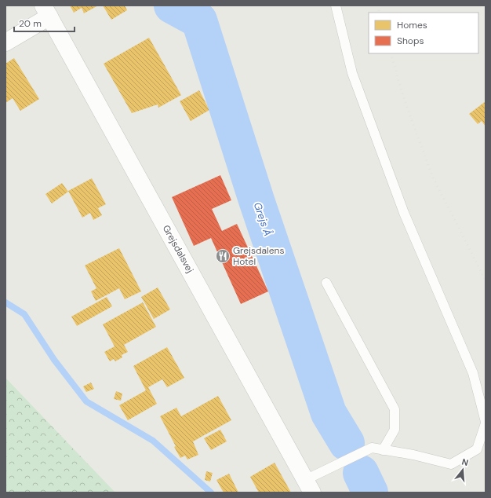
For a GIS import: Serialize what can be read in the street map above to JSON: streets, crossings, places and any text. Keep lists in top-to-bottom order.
{
  "streets": {
    "street": ["Grejsdalsvej"]
  },
  "water": ["Grejs Å"],
  "places": {
    "restaurant": ["Grejsdalens Hotel"]
  },
  "legend": ["Homes", "Shops"],
  "scale_bar": "20 m",
  "north": "top"
}
